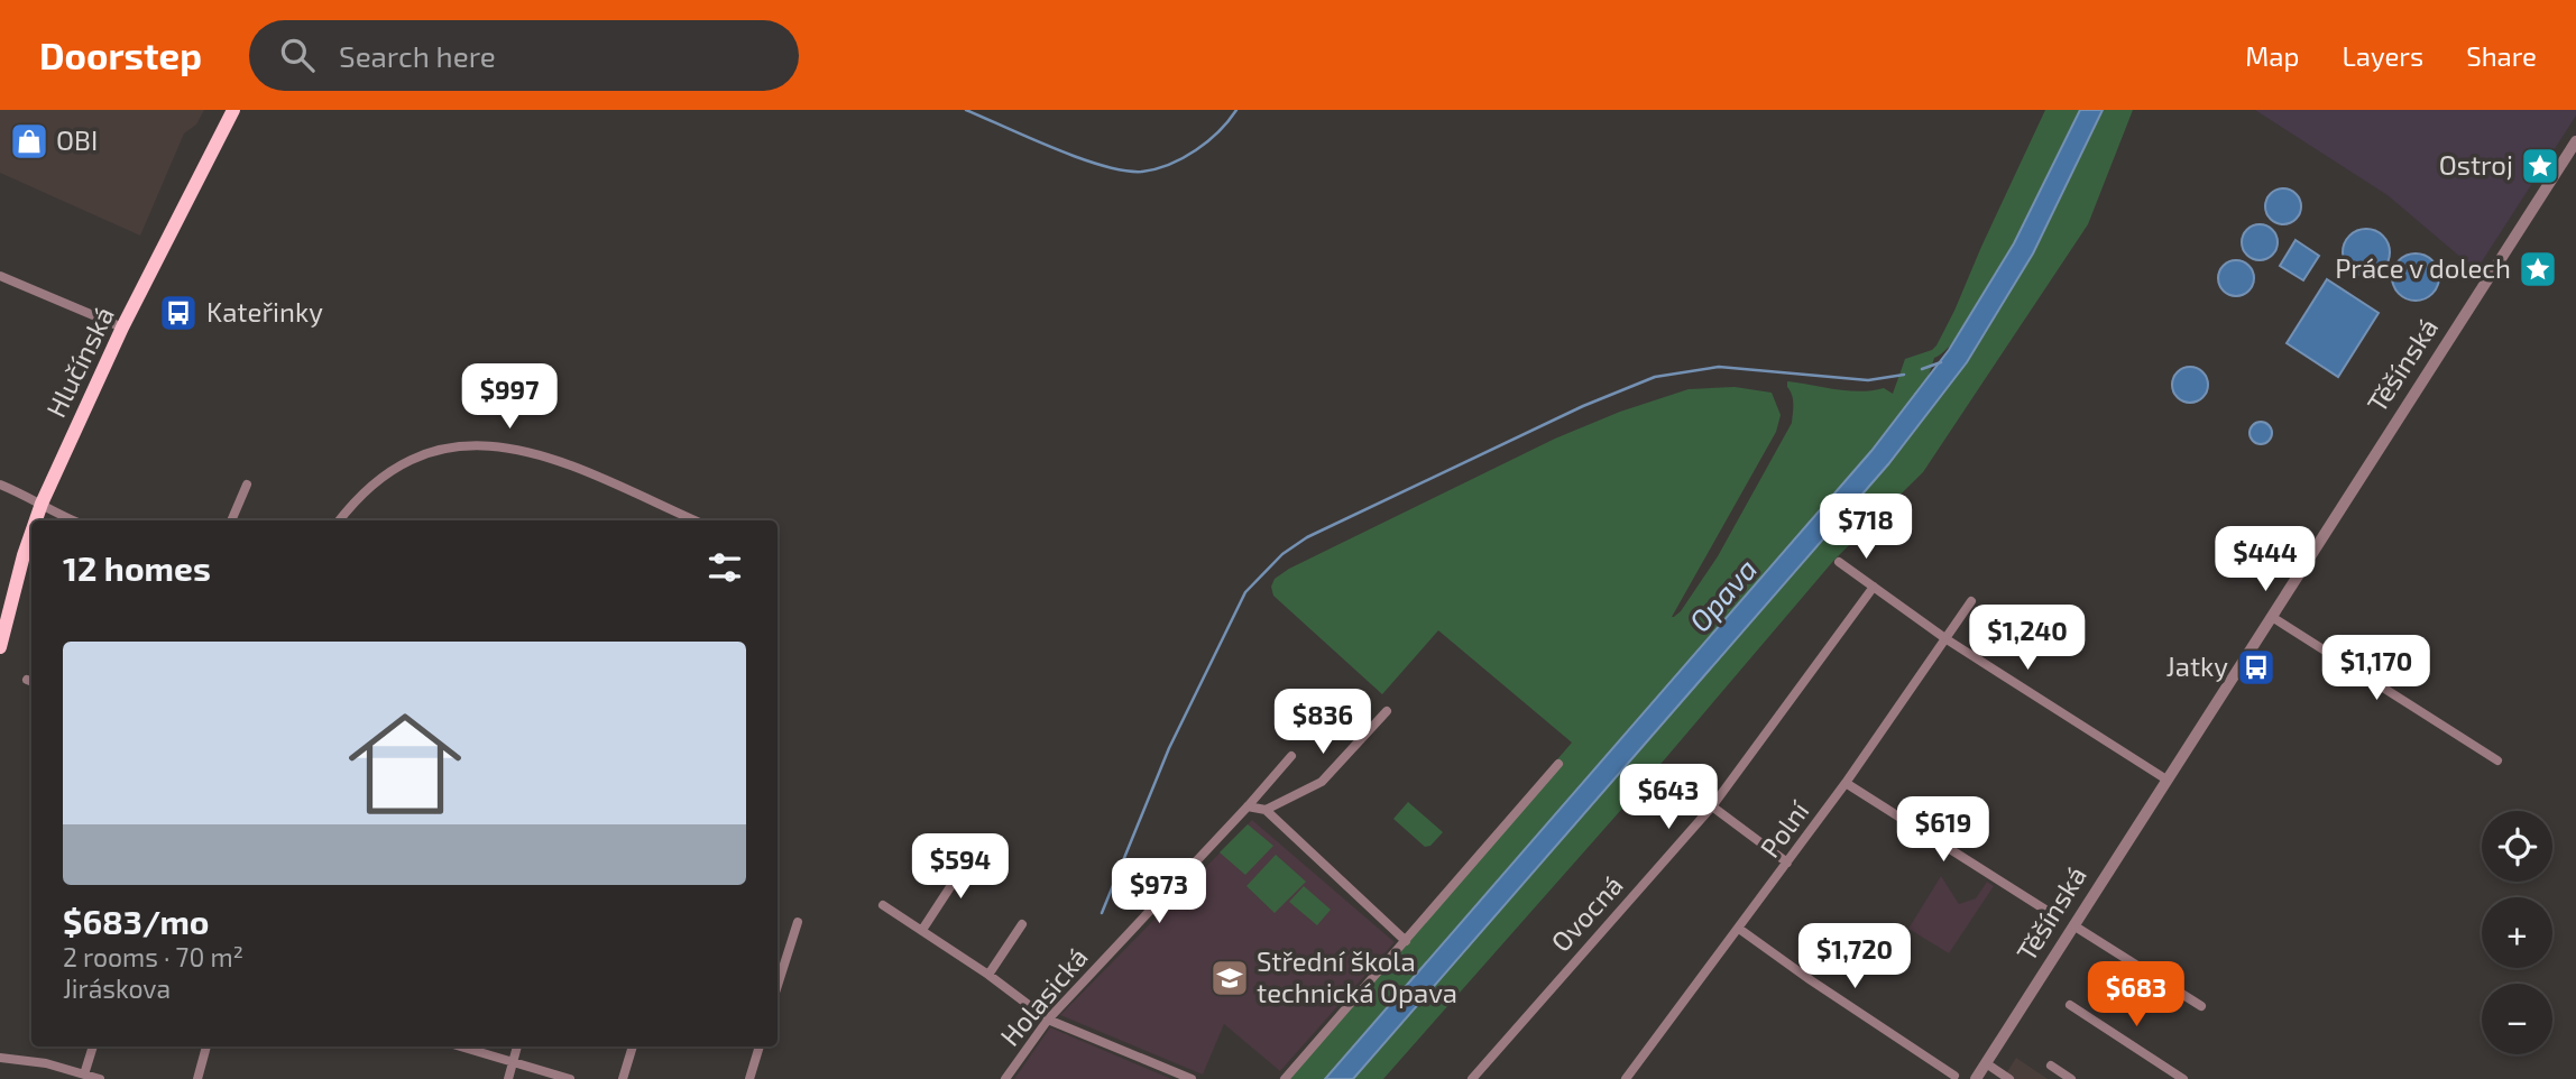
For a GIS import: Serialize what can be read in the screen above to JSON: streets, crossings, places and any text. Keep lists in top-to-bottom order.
{
  "streets": {
    "main road": ["Hlučínská"],
    "street": [
      "Těšínská",
      "Polní",
      "Ovocná",
      "Holasická"
    ]
  },
  "water": ["Opava"],
  "places": {
    "shop": ["OBI"],
    "place": ["Ostroj", "Práce v dolech"],
    "bus stop": ["Kateřinky", "Jatky"],
    "school or university": ["Střední škola technická Opava"]
  },
  "page": {
    "header": "Doorstep",
    "search": "Search here",
    "nav": ["Map", "Layers", "Share"],
    "price": [
      "$997",
      "$718",
      "$444",
      "$1,240",
      "$1,170",
      "$836",
      "$643",
      "$619",
      "$594",
      "$973",
      "$1,720",
      "$683"
    ],
    "heading": "12 homes",
    "list": [
      {
        "name": "$683/mo",
        "note": "2 rooms · 70 m² · Jiráskova"
      }
    ],
    "map_buttons": ["+", "−"]
  }
}
